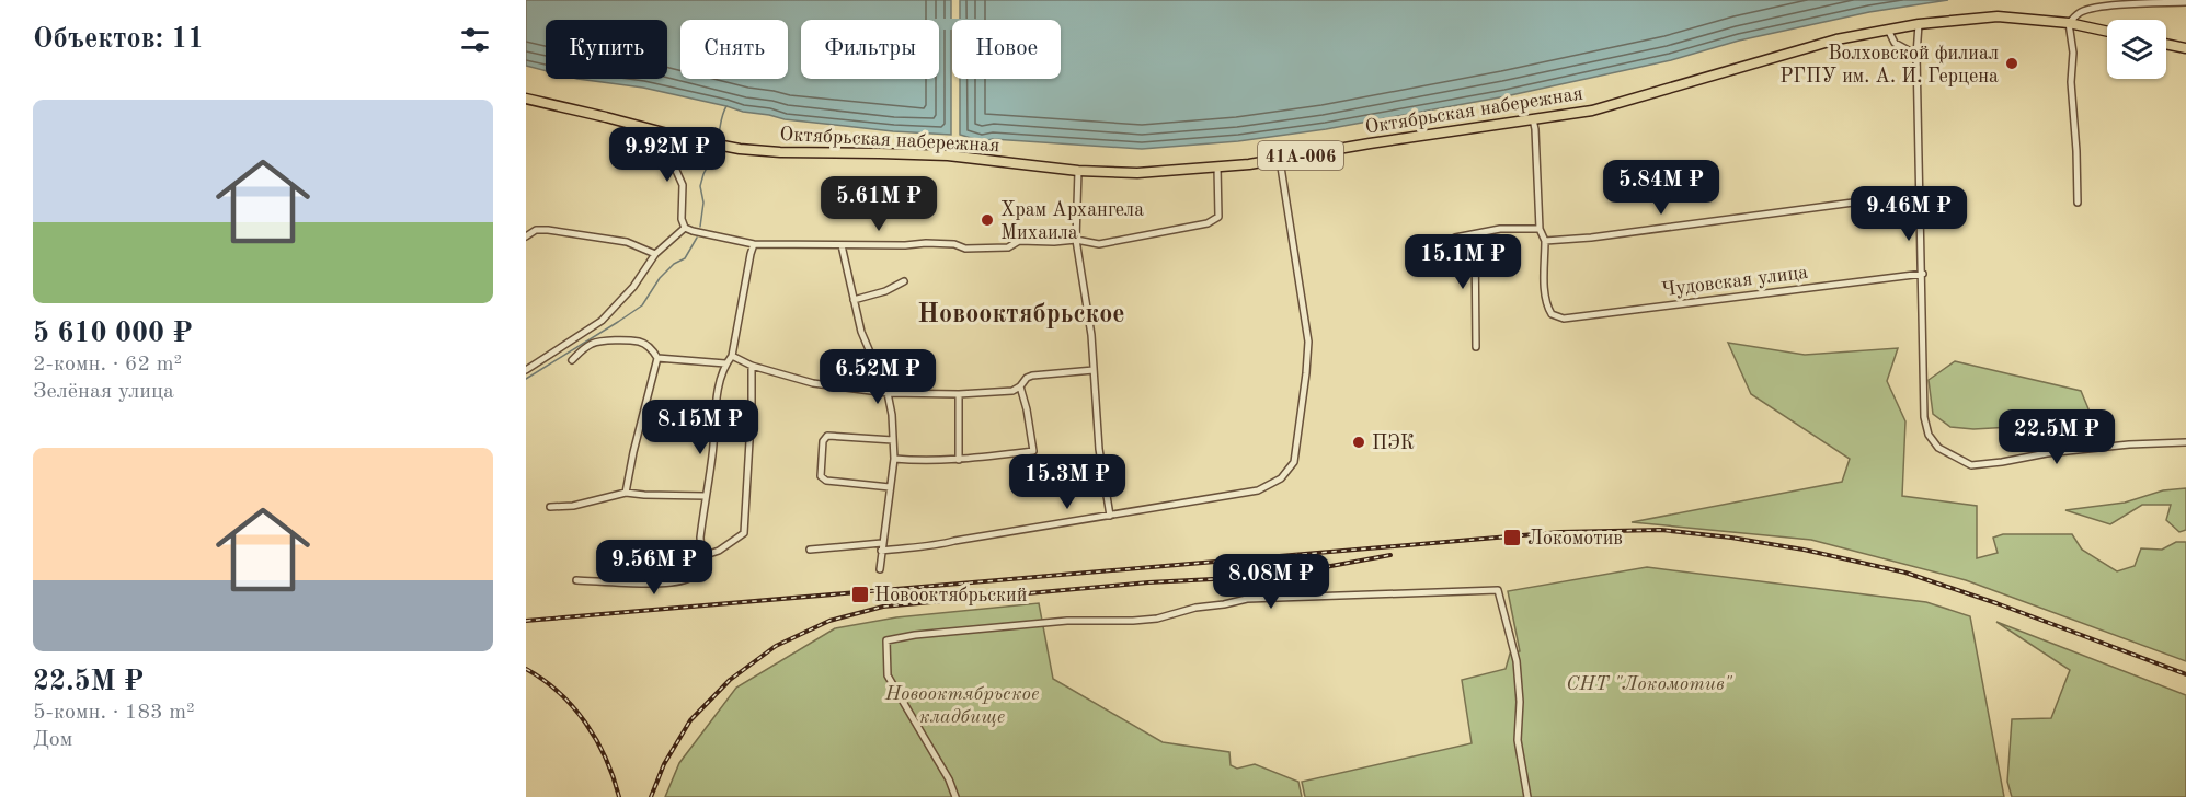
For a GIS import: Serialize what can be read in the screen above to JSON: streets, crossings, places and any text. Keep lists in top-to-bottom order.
{
  "streets": {
    "main road": ["Октябрьская набережная", "41А-006"],
    "street": ["Чудовская улица"]
  },
  "crossings": [
    ["Октябрьская набережная", "41А-006"]
  ],
  "districts": ["Новооктябрьское"],
  "parks": ["СНТ \"Локомотив\"", "Новооктябрьское кладбище"],
  "places": {
    "other": ["Волховской филиал РГПУ им. А. И. Герцена", "Храм Архангела Михаила", "ПЭК"],
    "transit": ["Локомотив", "Новооктябрьский"]
  },
  "page": {
    "heading": "Объектов: 11",
    "chip": [
      "Купить",
      "Снять",
      "Фильтры",
      "Новое"
    ],
    "list": [
      {
        "name": "5 610 000 ₽",
        "note": "2-комн. · 62 m² · Зелёная улица"
      },
      {
        "name": "22.5M ₽",
        "note": "5-комн. · 183 m² · Дом"
      }
    ],
    "price": [
      "9.92M ₽",
      "5.84M ₽",
      "5.61M ₽",
      "9.46M ₽",
      "15.1M ₽",
      "6.52M ₽",
      "8.15M ₽",
      "22.5M ₽",
      "15.3M ₽",
      "9.56M ₽",
      "8.08M ₽"
    ]
  }
}
